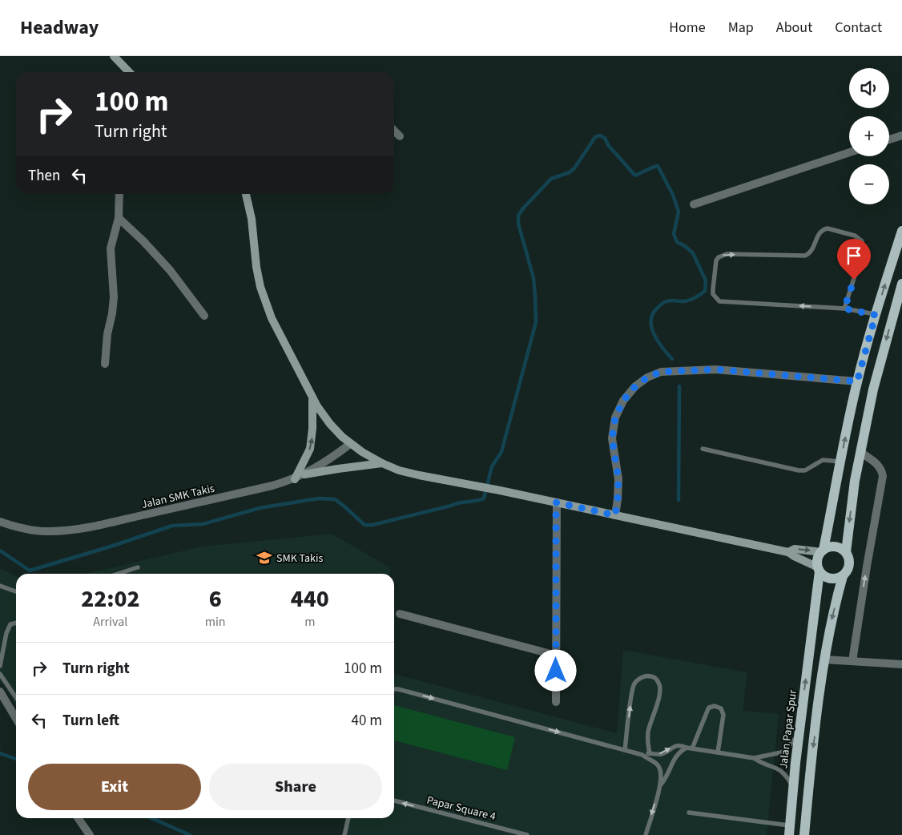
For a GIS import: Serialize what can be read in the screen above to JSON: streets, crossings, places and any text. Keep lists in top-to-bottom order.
{
  "streets": {
    "main road": ["Jalan Papar Spur"],
    "street": ["Jalan SMK Takis"],
    "lane": ["Papar Square 4"]
  },
  "one_way": ["Papar Square 4"],
  "places": {
    "school or university": ["SMK Takis"]
  },
  "page": {
    "header": "Headway",
    "nav": [
      "Home",
      "Map",
      "About",
      "Contact"
    ],
    "map_buttons": ["+", "−"],
    "turn": ["100 m", "Turn right"],
    "then": "Then",
    "eta": [
      "22:02",
      "Arrival",
      "6",
      "min",
      "440",
      "m"
    ],
    "list": [
      {
        "name": "Turn right",
        "value": "100 m"
      },
      {
        "name": "Turn left",
        "value": "40 m"
      }
    ],
    "buttons": ["Exit", "Share"]
  }
}
